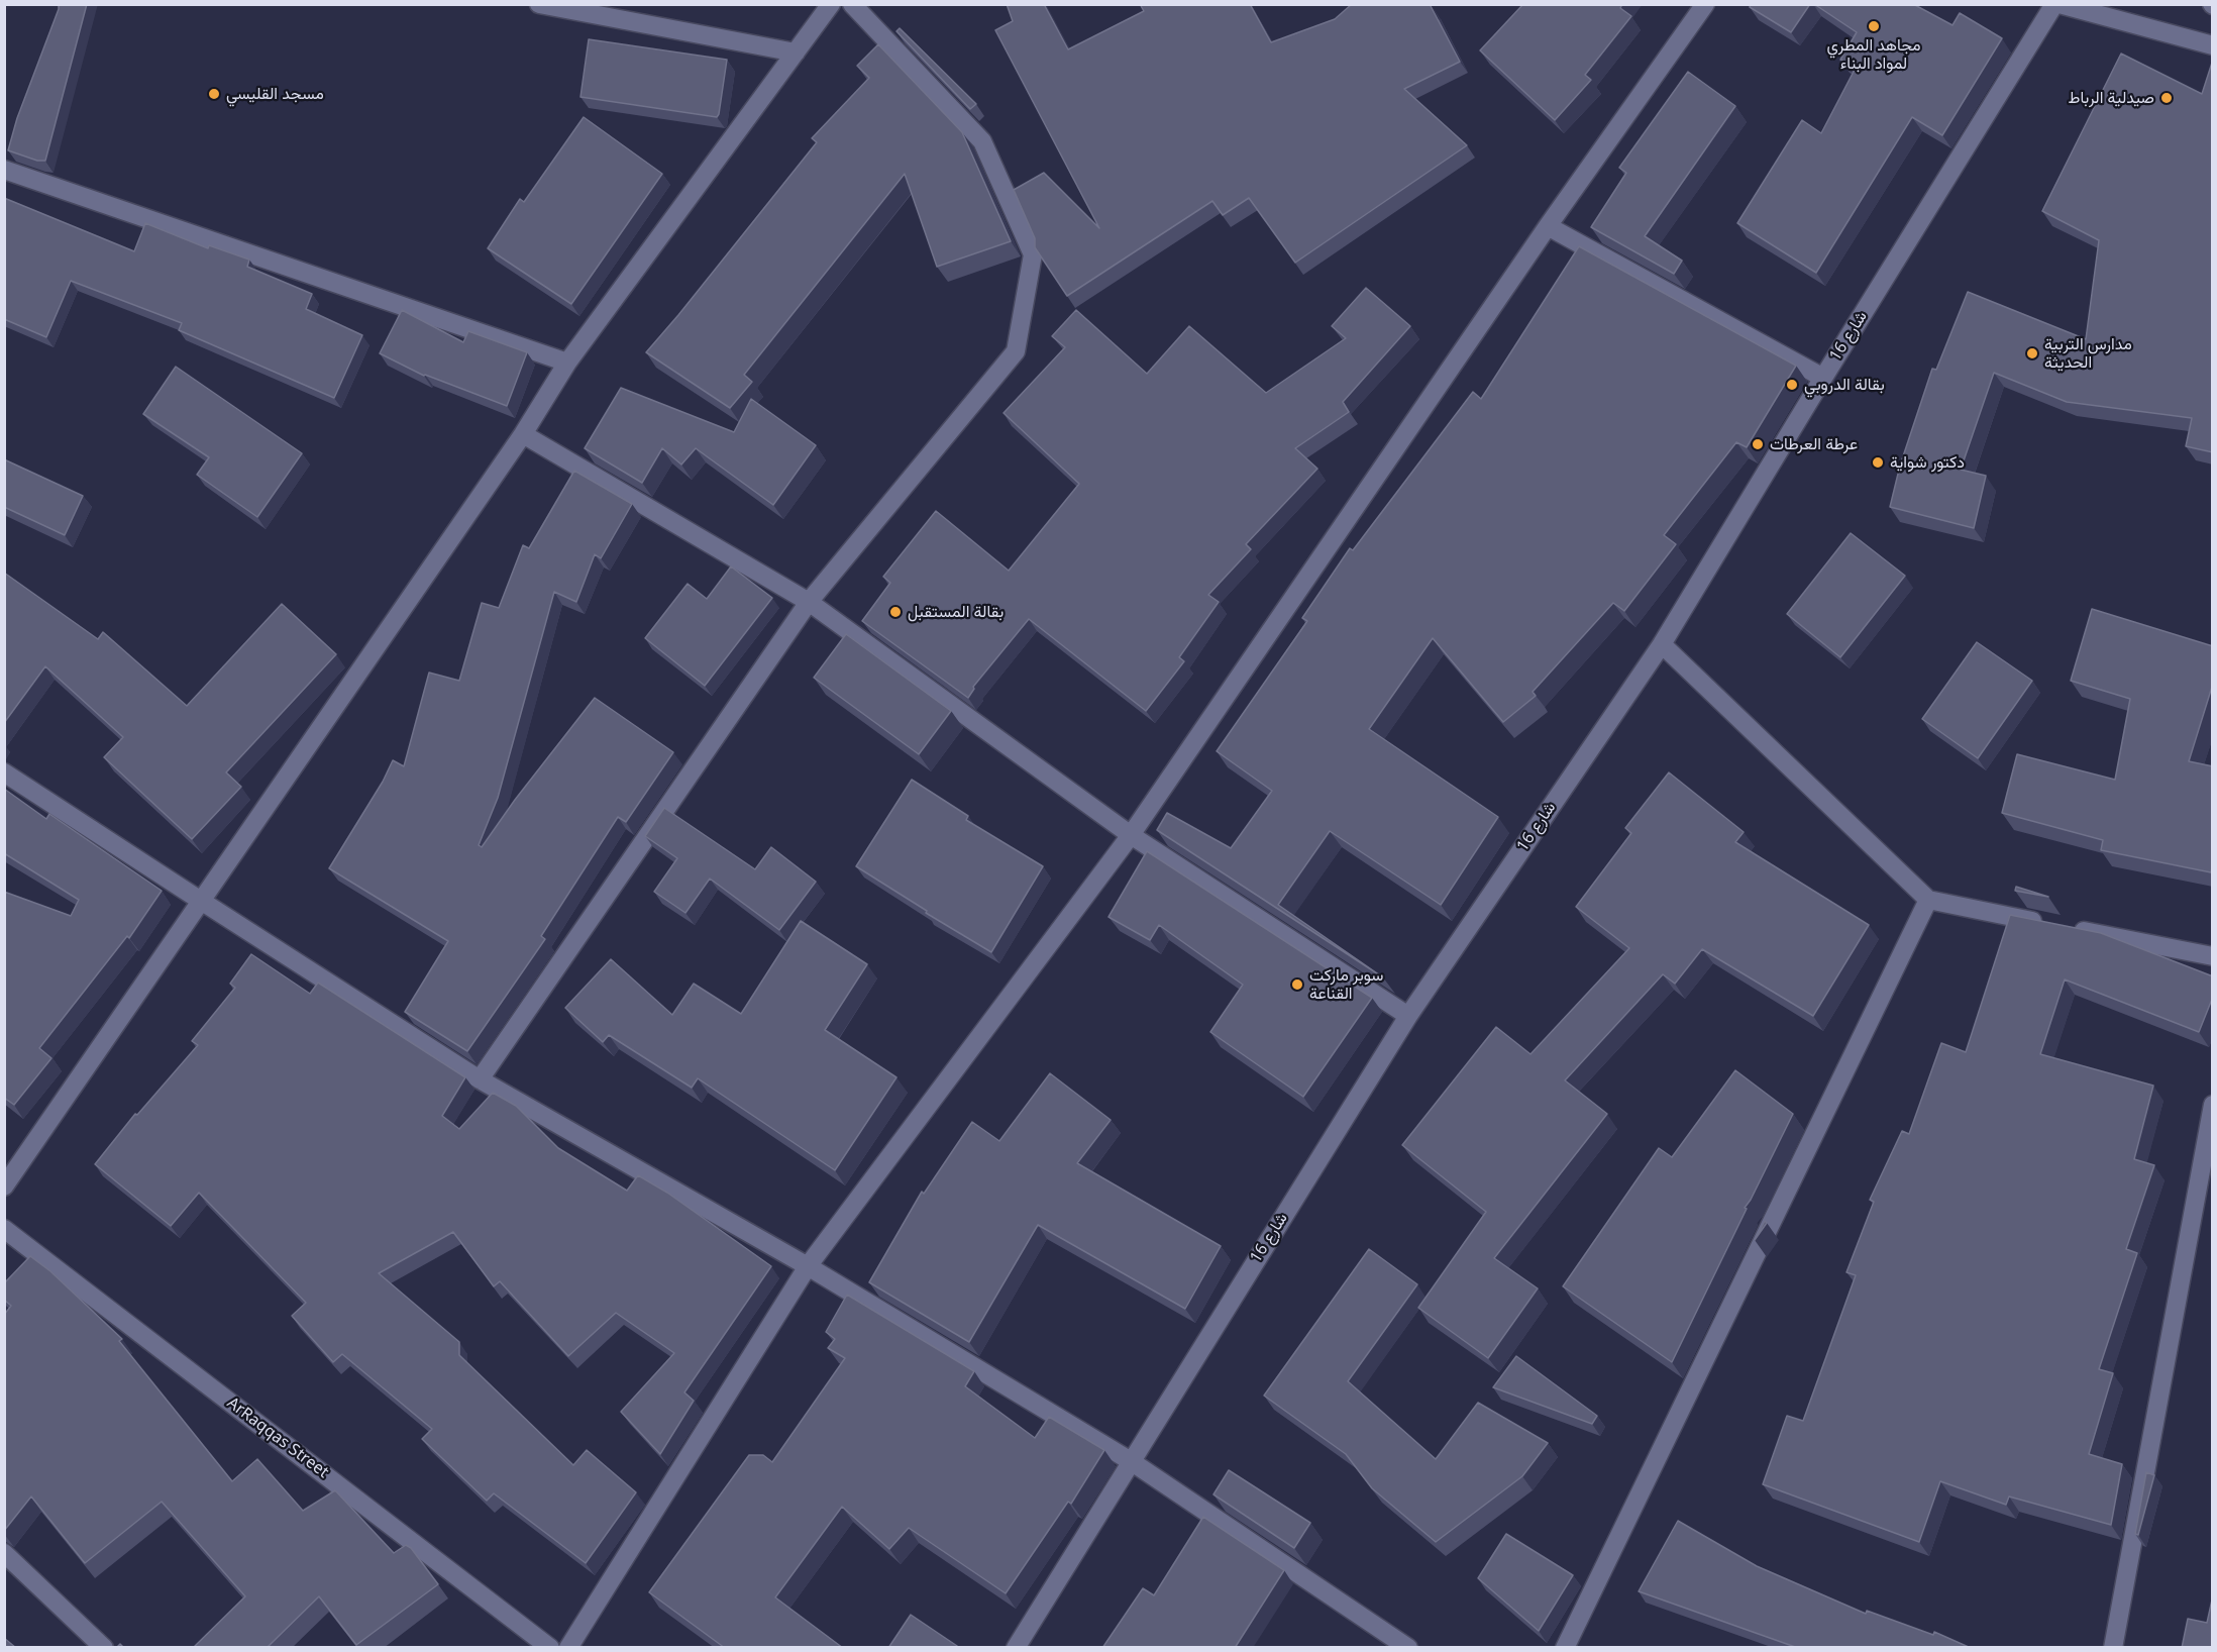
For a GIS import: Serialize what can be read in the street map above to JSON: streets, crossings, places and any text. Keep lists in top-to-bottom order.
{
  "streets": {
    "street": ["شارع 16", "ArRaqqas Street"]
  },
  "places": [
    "مجاهد المطري لمواد البناء",
    "مسجد القليسي",
    "صيدلية الرباط",
    "مدارس التربية الحديثة",
    "بقالة الدروبي",
    "عرطة العرطات",
    "دكتور شواية",
    "بقالة المستقبل",
    "سوبر ماركت القناعة"
  ]
}
